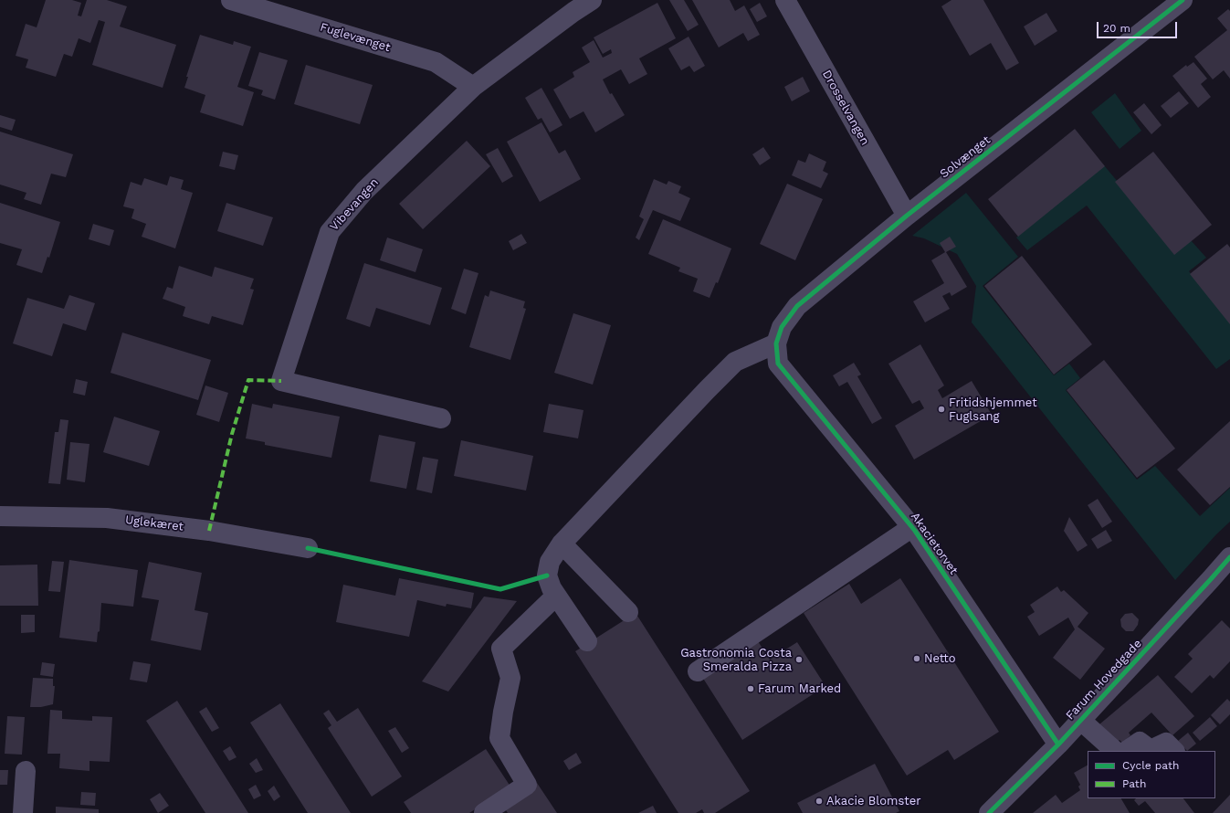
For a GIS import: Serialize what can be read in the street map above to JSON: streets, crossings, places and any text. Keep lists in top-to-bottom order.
{
  "streets": {
    "street": [
      "Fuglevænget",
      "Drosselvangen",
      "Solvænget",
      "Vibevangen",
      "Uglekæret",
      "Akacietorvet",
      "Farum Hovedgade"
    ]
  },
  "crossings": [
    ["Fuglevænget", "Vibevangen"],
    ["Drosselvangen", "Solvænget"],
    ["Solvænget", "Akacietorvet"],
    ["Akacietorvet", "Farum Hovedgade"]
  ],
  "places": [
    "Fritidshjemmet Fuglsang",
    "Netto",
    "Gastronomia Costa Smeralda Pizza",
    "Farum Marked",
    "Akacie Blomster"
  ],
  "legend": ["Cycle path", "Path"],
  "scale_bar": "20 m"
}
